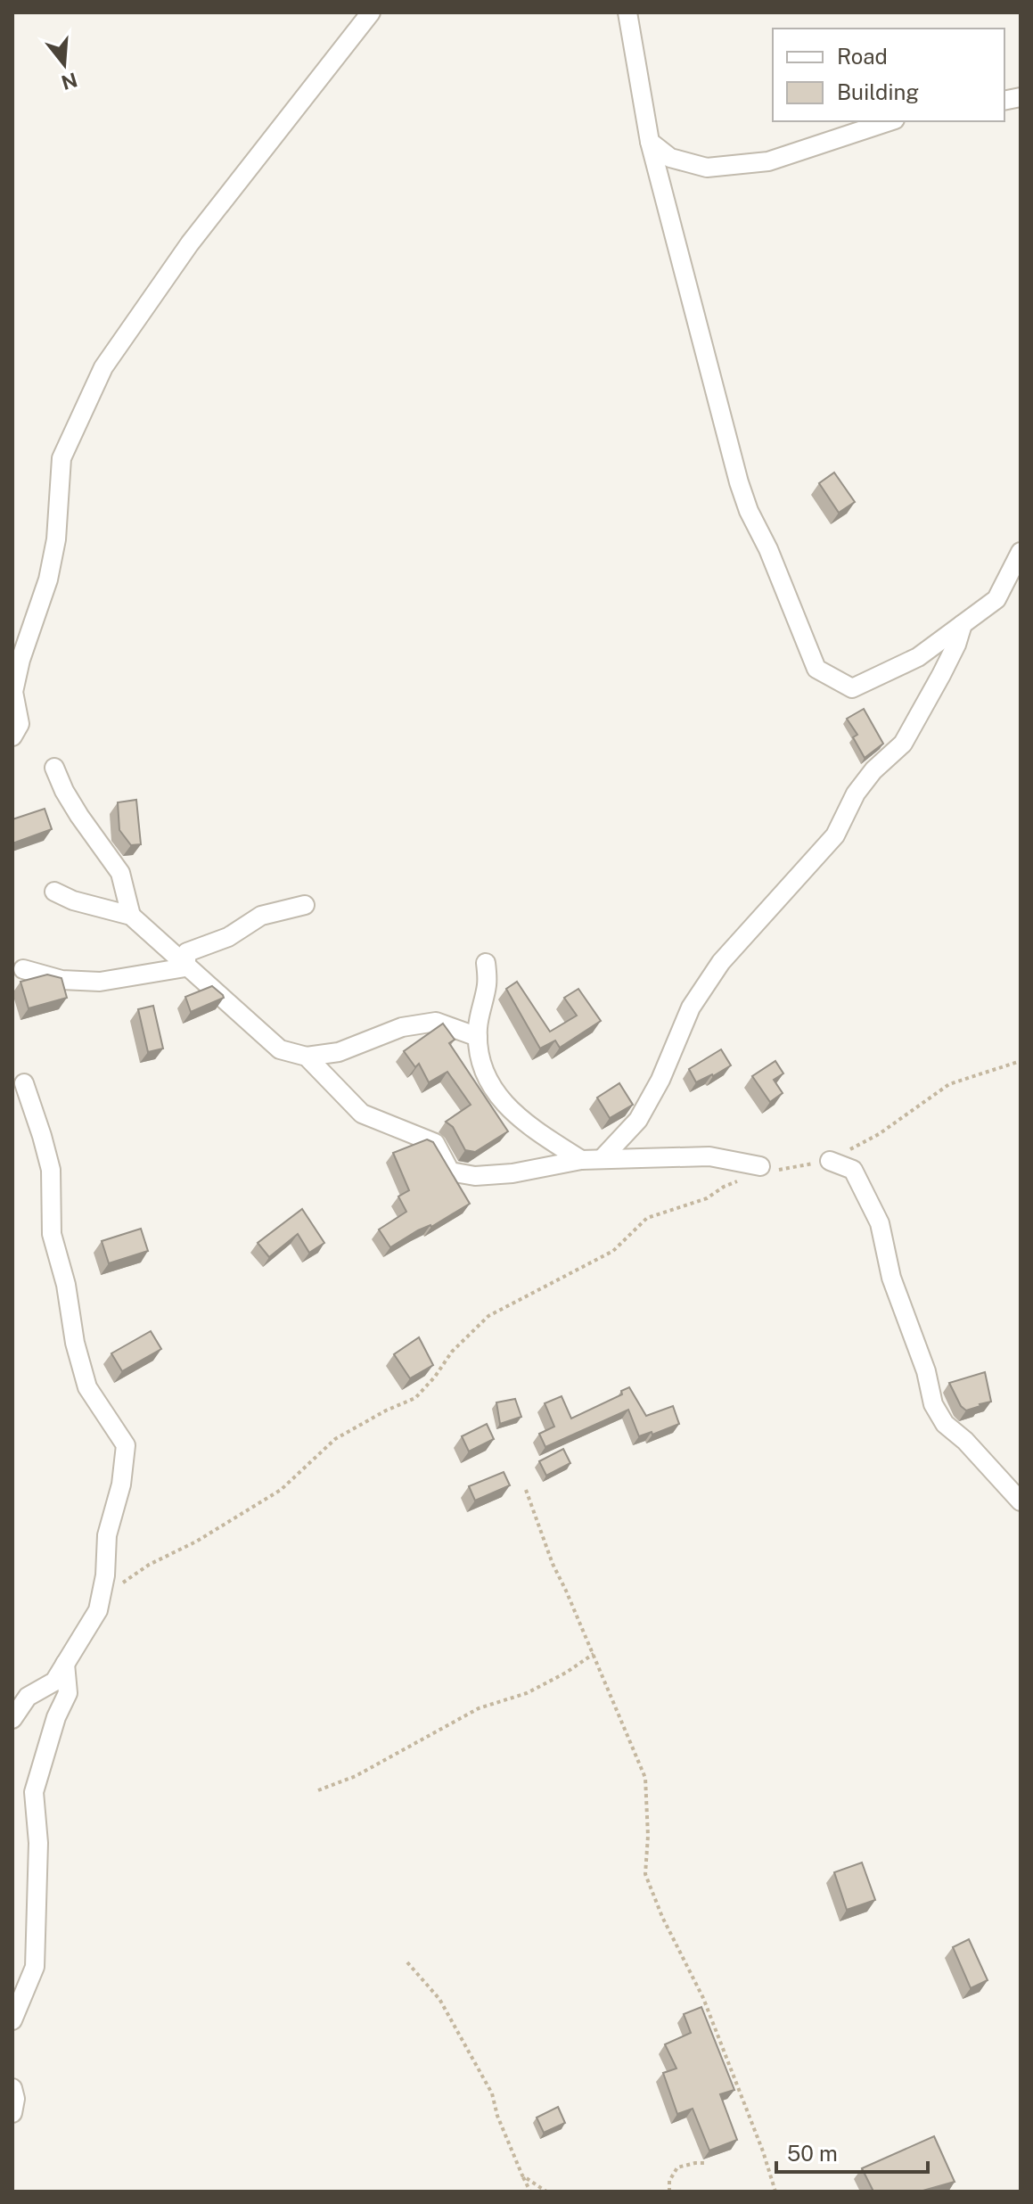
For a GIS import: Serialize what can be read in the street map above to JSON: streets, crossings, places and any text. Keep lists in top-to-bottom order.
{
  "legend": ["Road", "Building"],
  "scale_bar": "50 m",
  "north": "bottom"
}
